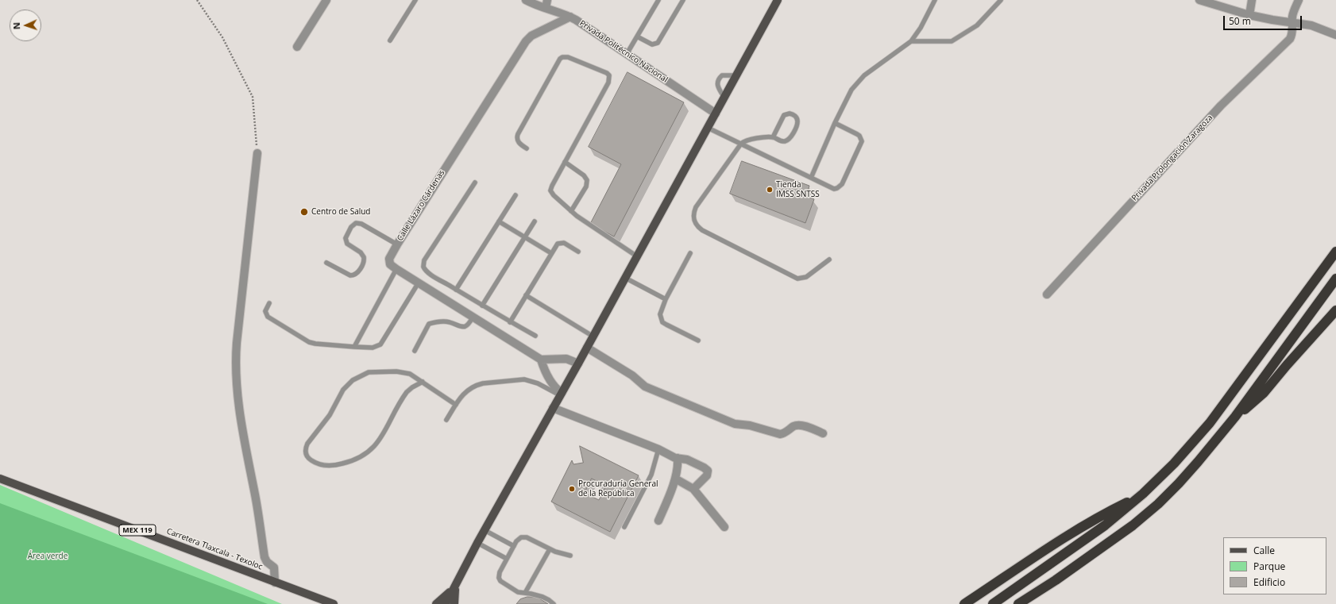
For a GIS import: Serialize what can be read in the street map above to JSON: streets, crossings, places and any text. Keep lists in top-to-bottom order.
{
  "streets": {
    "main road": ["MEX 119", "Carretera Tlaxcala - Texoloc"],
    "street": ["Privada Politécnico Nacional", "Privada Prolongación Zaragoza", "Calle Lázaro Cárdenas"]
  },
  "crossings": [
    ["Privada Politécnico Nacional", "Calle Lázaro Cárdenas"]
  ],
  "parks": ["Área verde"],
  "places": ["Tienda IMSS SNTSS", "Centro de Salud", "Procuraduría General de la República"],
  "legend": ["Calle", "Parque", "Edificio"],
  "scale_bar": "50 m",
  "north": "left"
}
